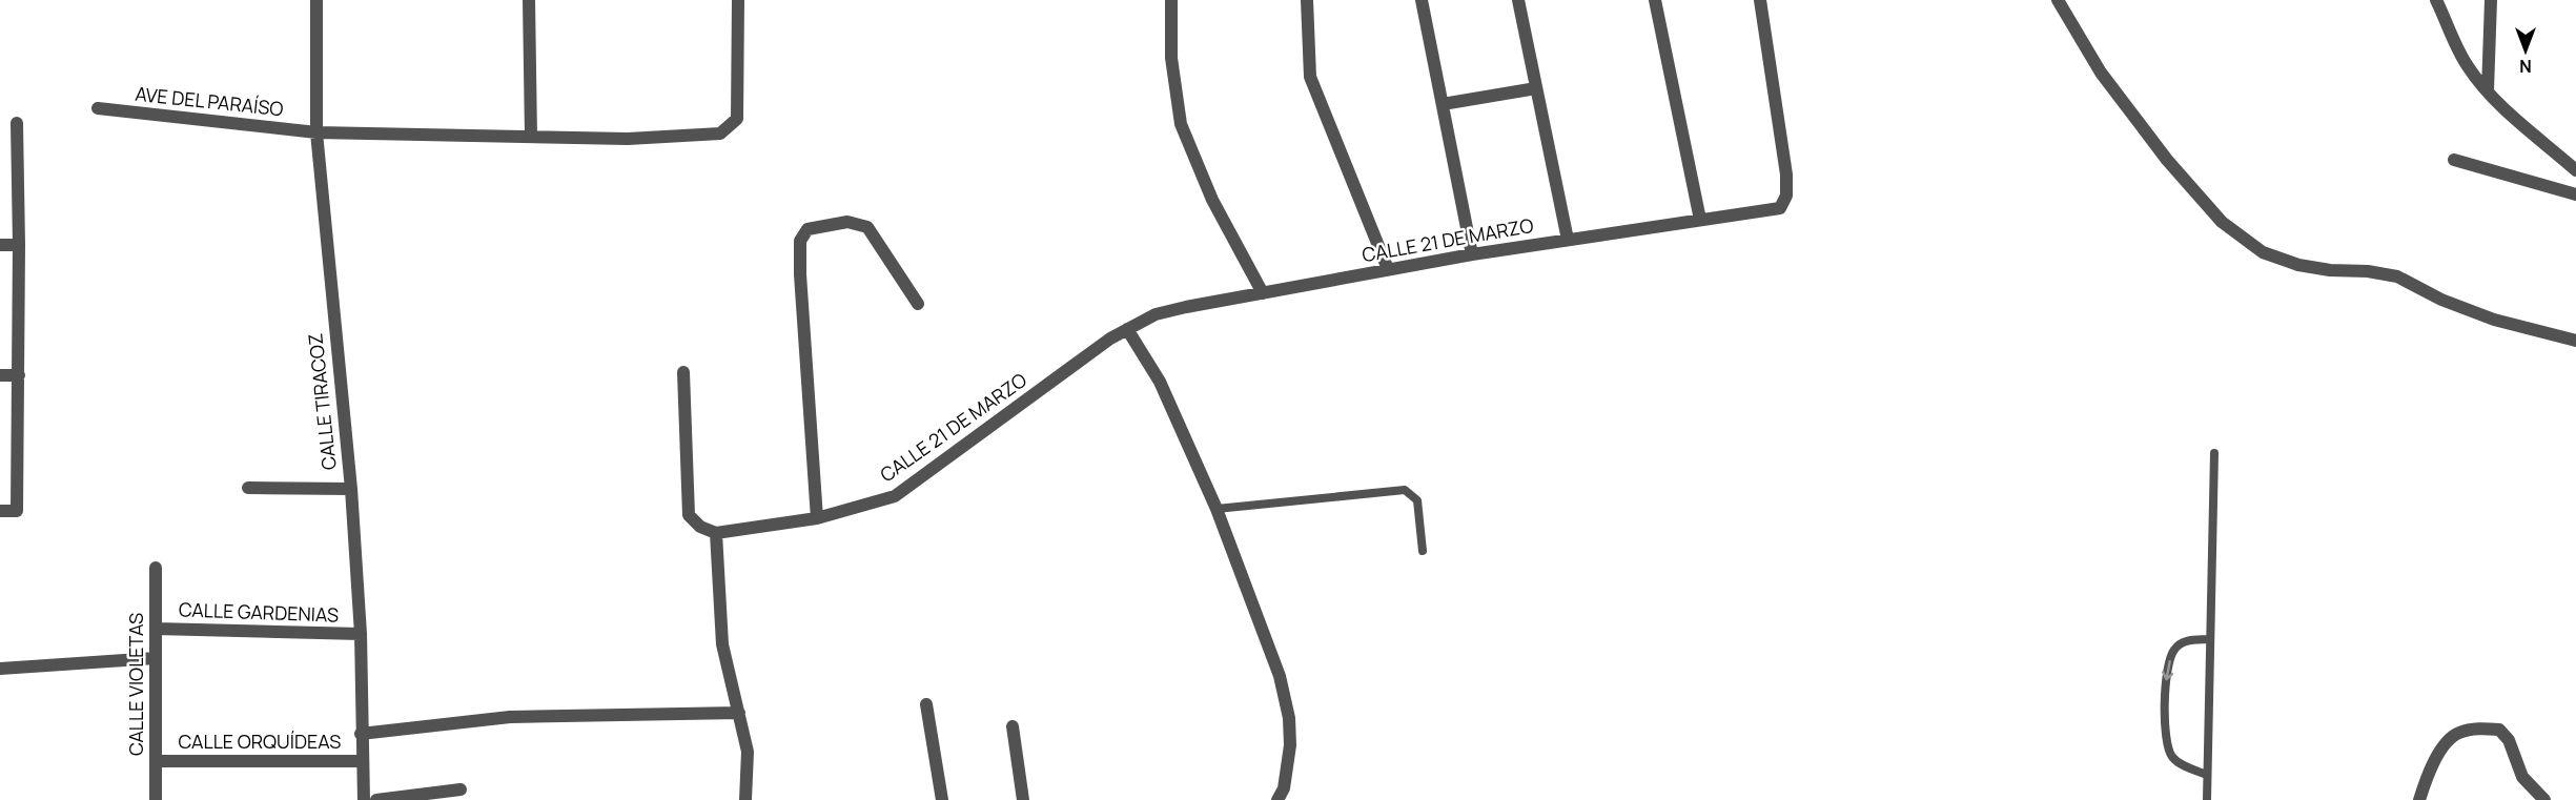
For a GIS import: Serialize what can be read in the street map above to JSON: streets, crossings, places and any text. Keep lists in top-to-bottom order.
{
  "streets": {
    "street": [
      "AVE DEL PARAÍSO",
      "CALLE 21 DE MARZO",
      "CALLE TIRACOZ",
      "CALLE GARDENIAS",
      "CALLE VIOLETAS",
      "CALLE ORQUÍDEAS"
    ]
  },
  "crossings": [
    ["AVE DEL PARAÍSO", "CALLE TIRACOZ"],
    ["CALLE TIRACOZ", "CALLE GARDENIAS"],
    ["CALLE TIRACOZ", "CALLE ORQUÍDEAS"],
    ["CALLE GARDENIAS", "CALLE VIOLETAS"],
    ["CALLE VIOLETAS", "CALLE ORQUÍDEAS"]
  ],
  "north": "bottom"
}
